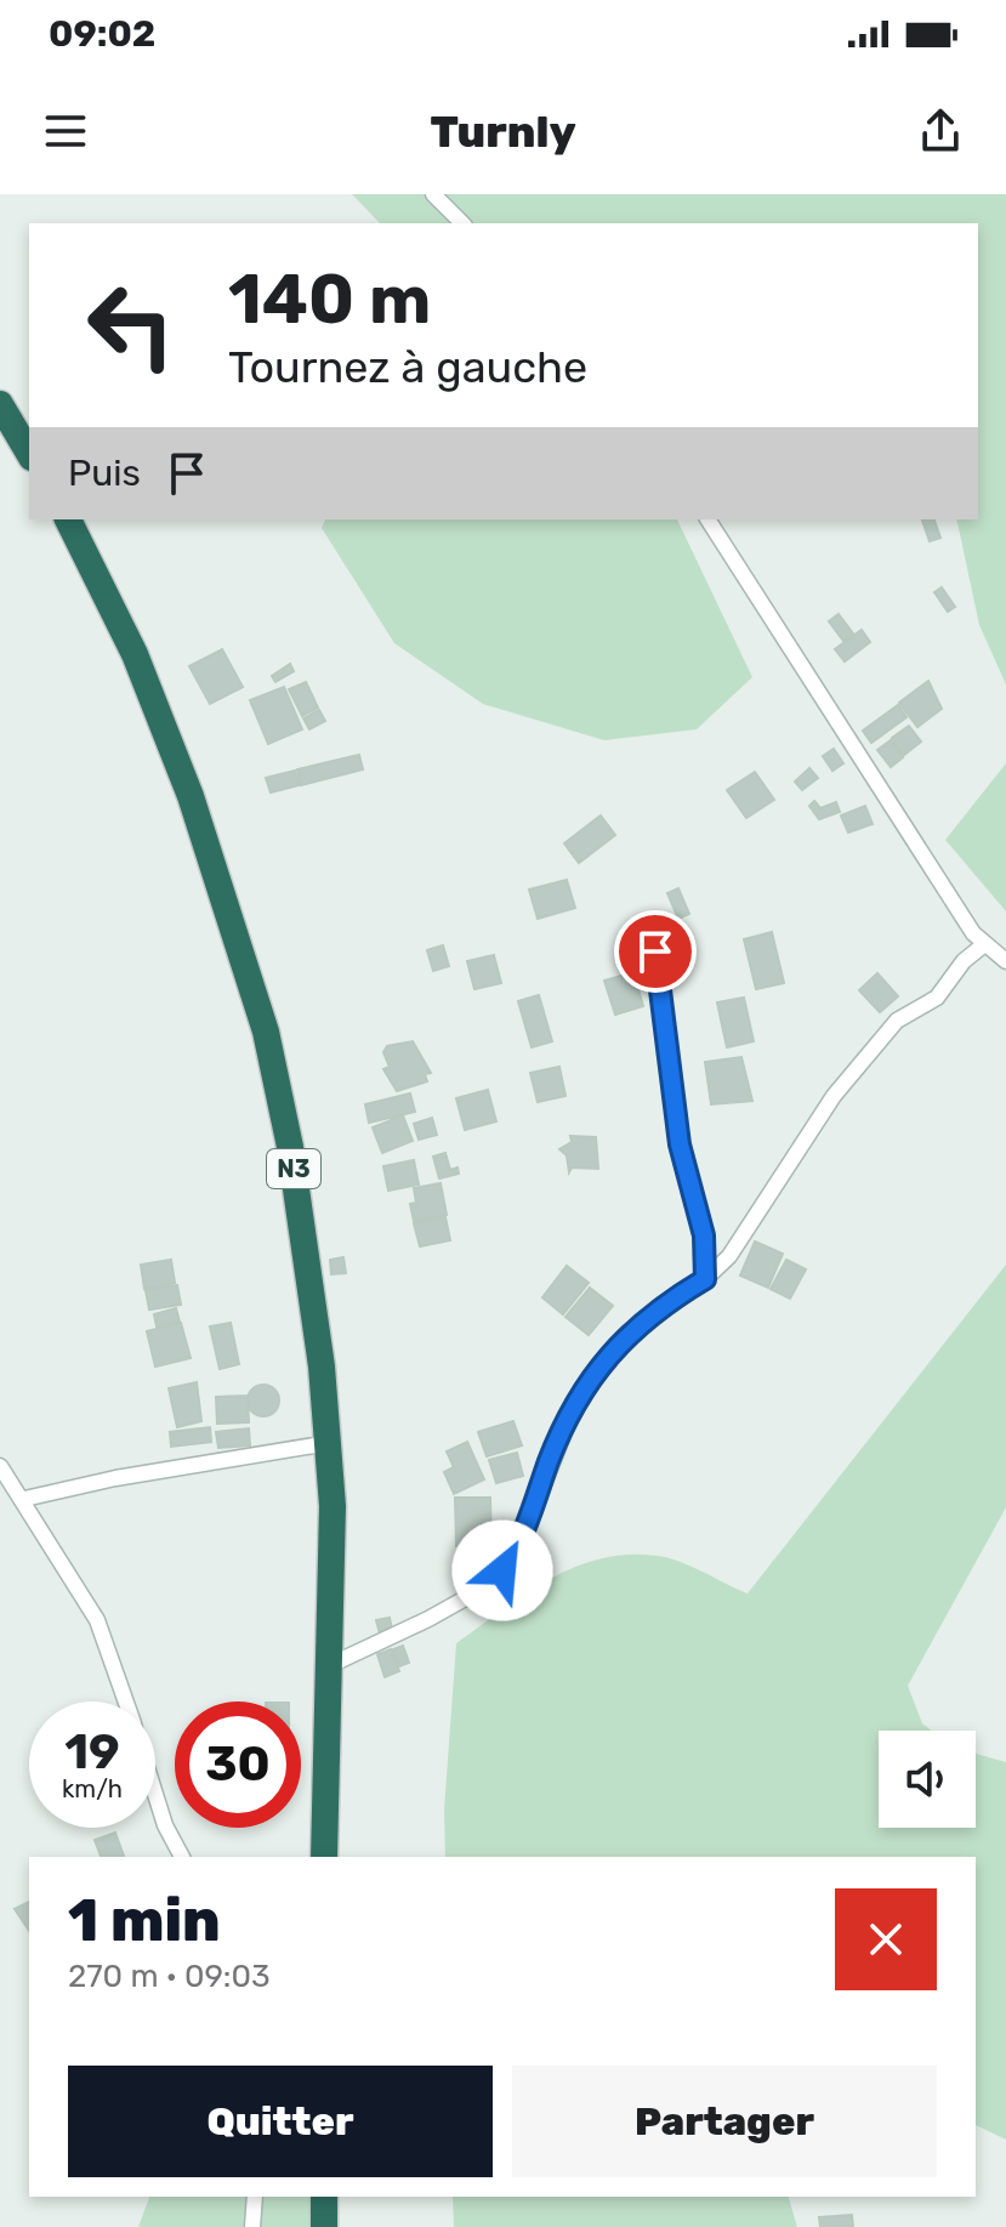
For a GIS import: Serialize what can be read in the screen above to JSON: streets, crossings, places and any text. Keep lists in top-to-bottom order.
{
  "streets": {
    "highway": ["N3"]
  },
  "page": {
    "status": "09:02",
    "header": "Turnly",
    "turn": ["140 m", "Tournez à gauche"],
    "then": "Puis",
    "speed": "19 km/h",
    "limit": "30",
    "heading": ["1 min", "270 m · 09:03"],
    "buttons": ["Quitter", "Partager"]
  }
}
